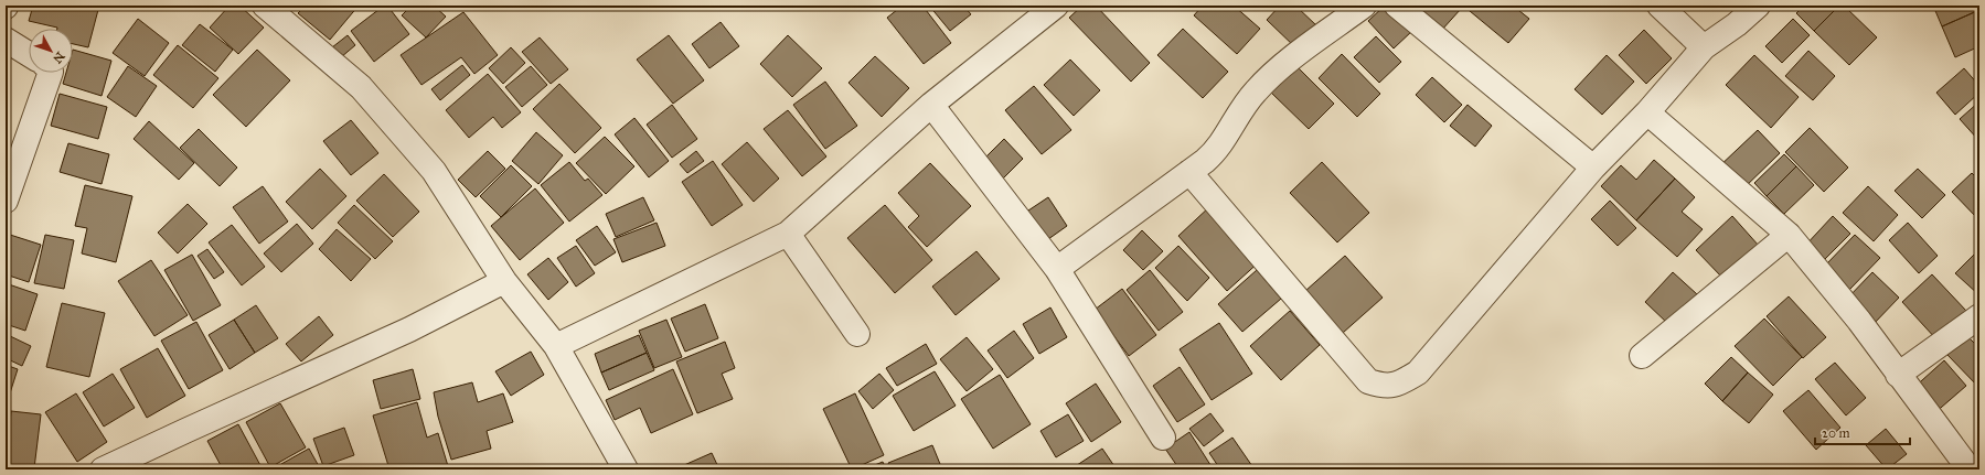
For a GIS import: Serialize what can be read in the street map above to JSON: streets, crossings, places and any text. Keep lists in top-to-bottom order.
{
  "scale_bar": "20 m",
  "north": "bottom right"
}
